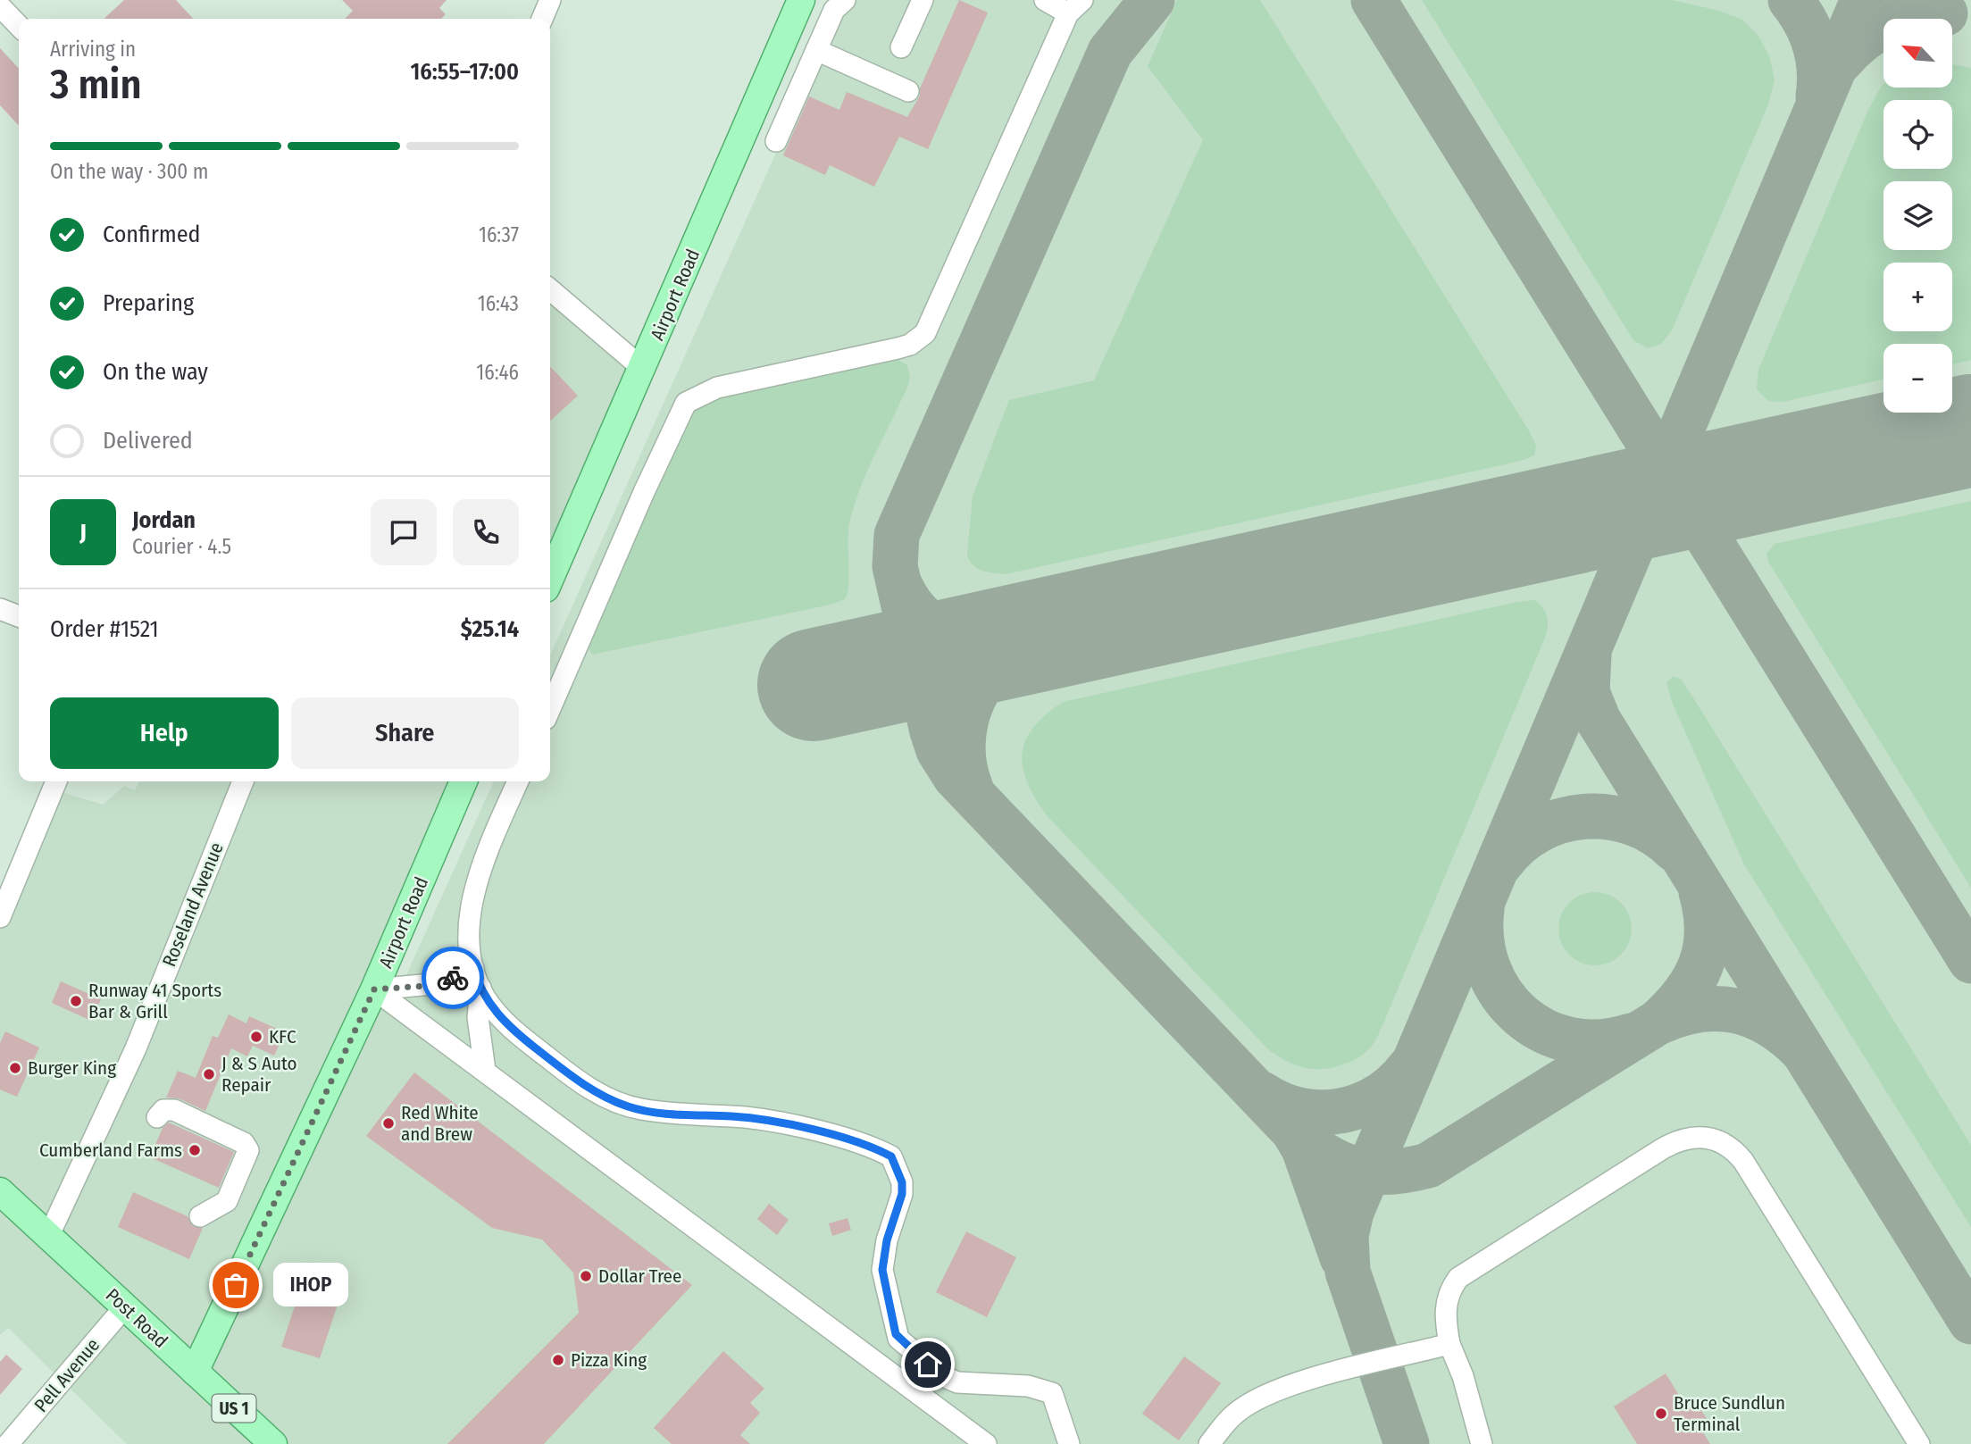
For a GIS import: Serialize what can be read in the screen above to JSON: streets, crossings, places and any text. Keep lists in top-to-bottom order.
{
  "streets": {
    "main road": ["Airport Road", "Post Road", "US 1"],
    "street": ["Roseland Avenue", "Pell Avenue"]
  },
  "crossings": [
    ["Airport Road", "Post Road"],
    ["Roseland Avenue", "Post Road"],
    ["Post Road", "Pell Avenue"]
  ],
  "places": [
    "Runway 41 Sports Bar & Grill",
    "KFC",
    "Burger King",
    "J & S Auto Repair",
    "Red White and Brew",
    "Cumberland Farms",
    "Dollar Tree",
    "IHOP",
    "Pizza King",
    "Bruce Sundlun Terminal"
  ],
  "north": "top left",
  "page": {
    "map_buttons": ["+", "−"],
    "heading": ["3 min", "Arriving in", "16:55–17:00"],
    "panel": [
      "Jordan",
      "Courier · 4.5",
      "Order #1521",
      "$25.14"
    ],
    "bar": "On the way · 300 m",
    "list": [
      ["Confirmed", "16:37"],
      ["Preparing", "16:43"],
      ["On the way", "16:46"],
      "Delivered"
    ],
    "round": "J",
    "buttons": ["Help", "Share"],
    "bubble": "IHOP"
  }
}
